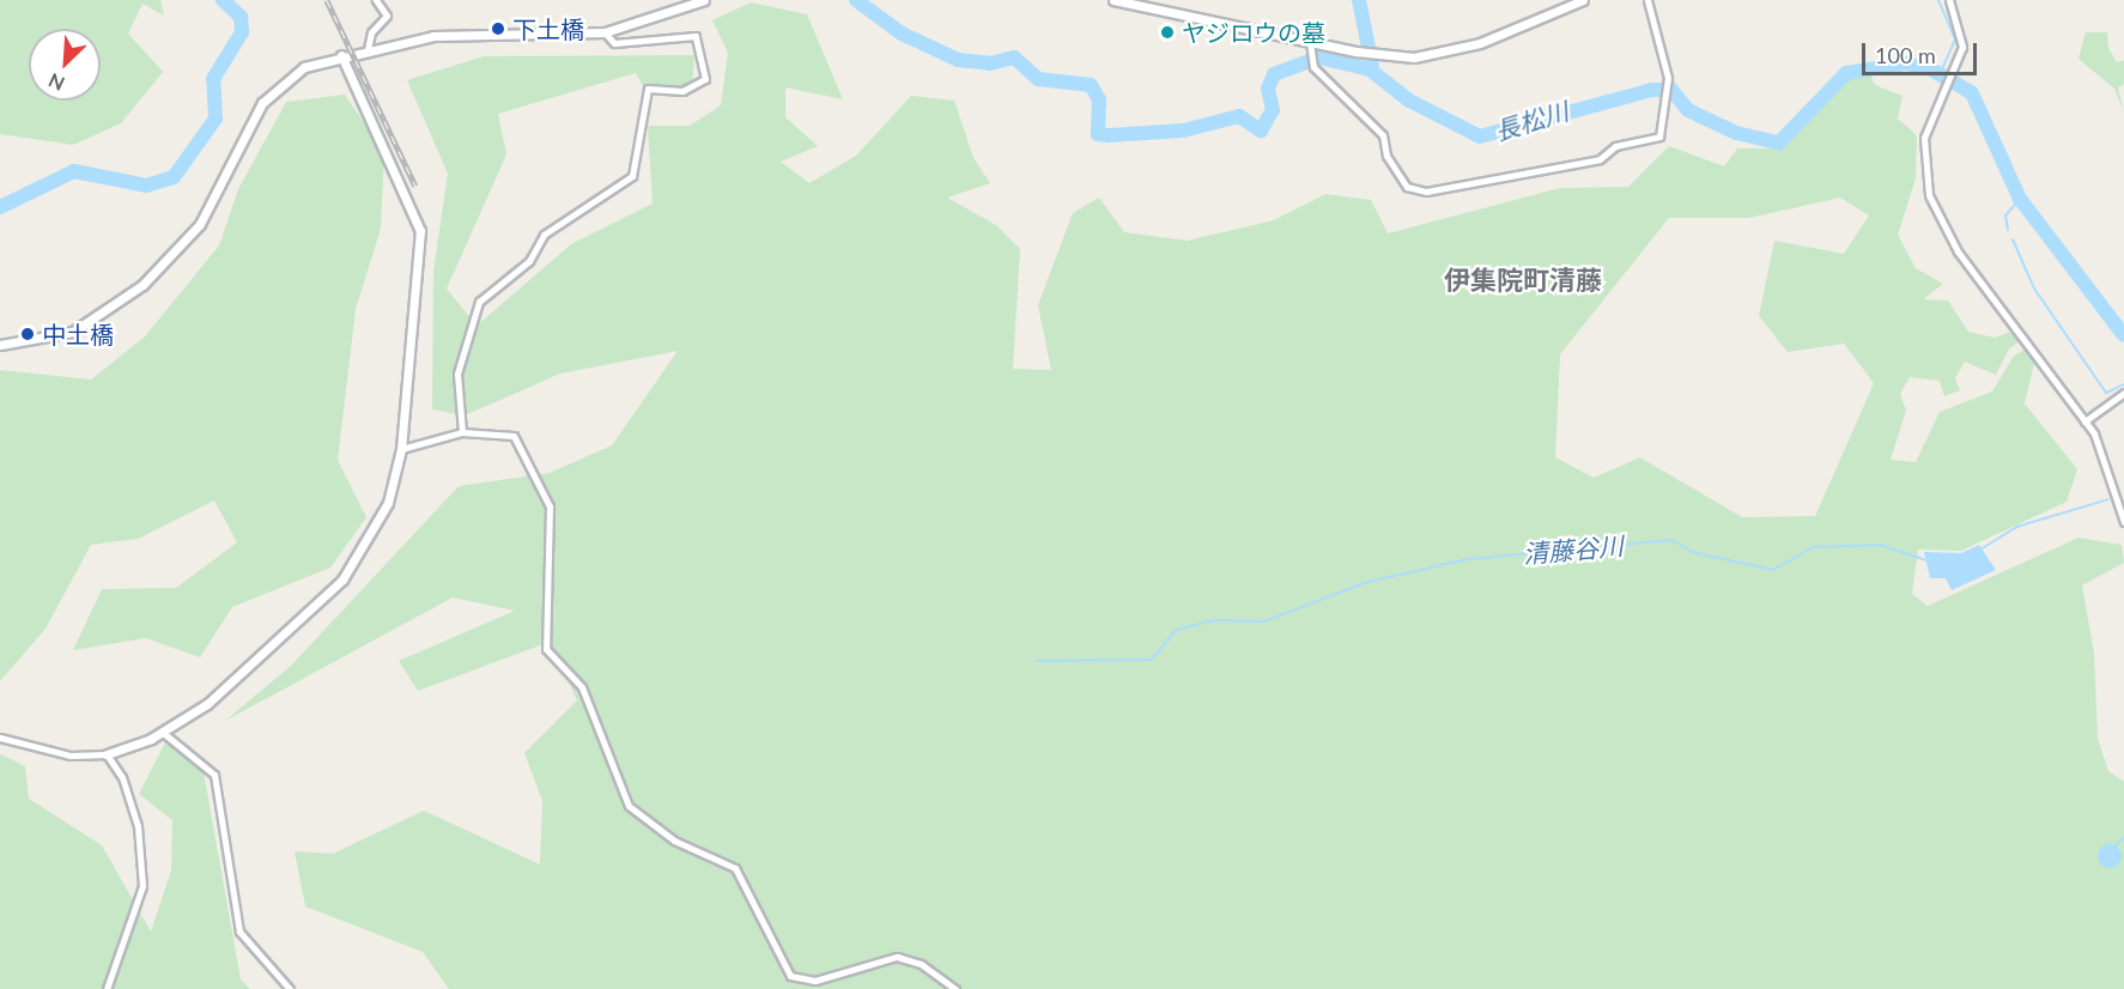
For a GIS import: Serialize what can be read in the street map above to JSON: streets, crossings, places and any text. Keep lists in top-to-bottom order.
{
  "districts": ["伊集院町清藤"],
  "water": ["長松川", "清藤谷川"],
  "places": ["下土橋", "ヤジロウの墓", "中土橋"],
  "scale_bar": "100 m",
  "north": "bottom left"
}
